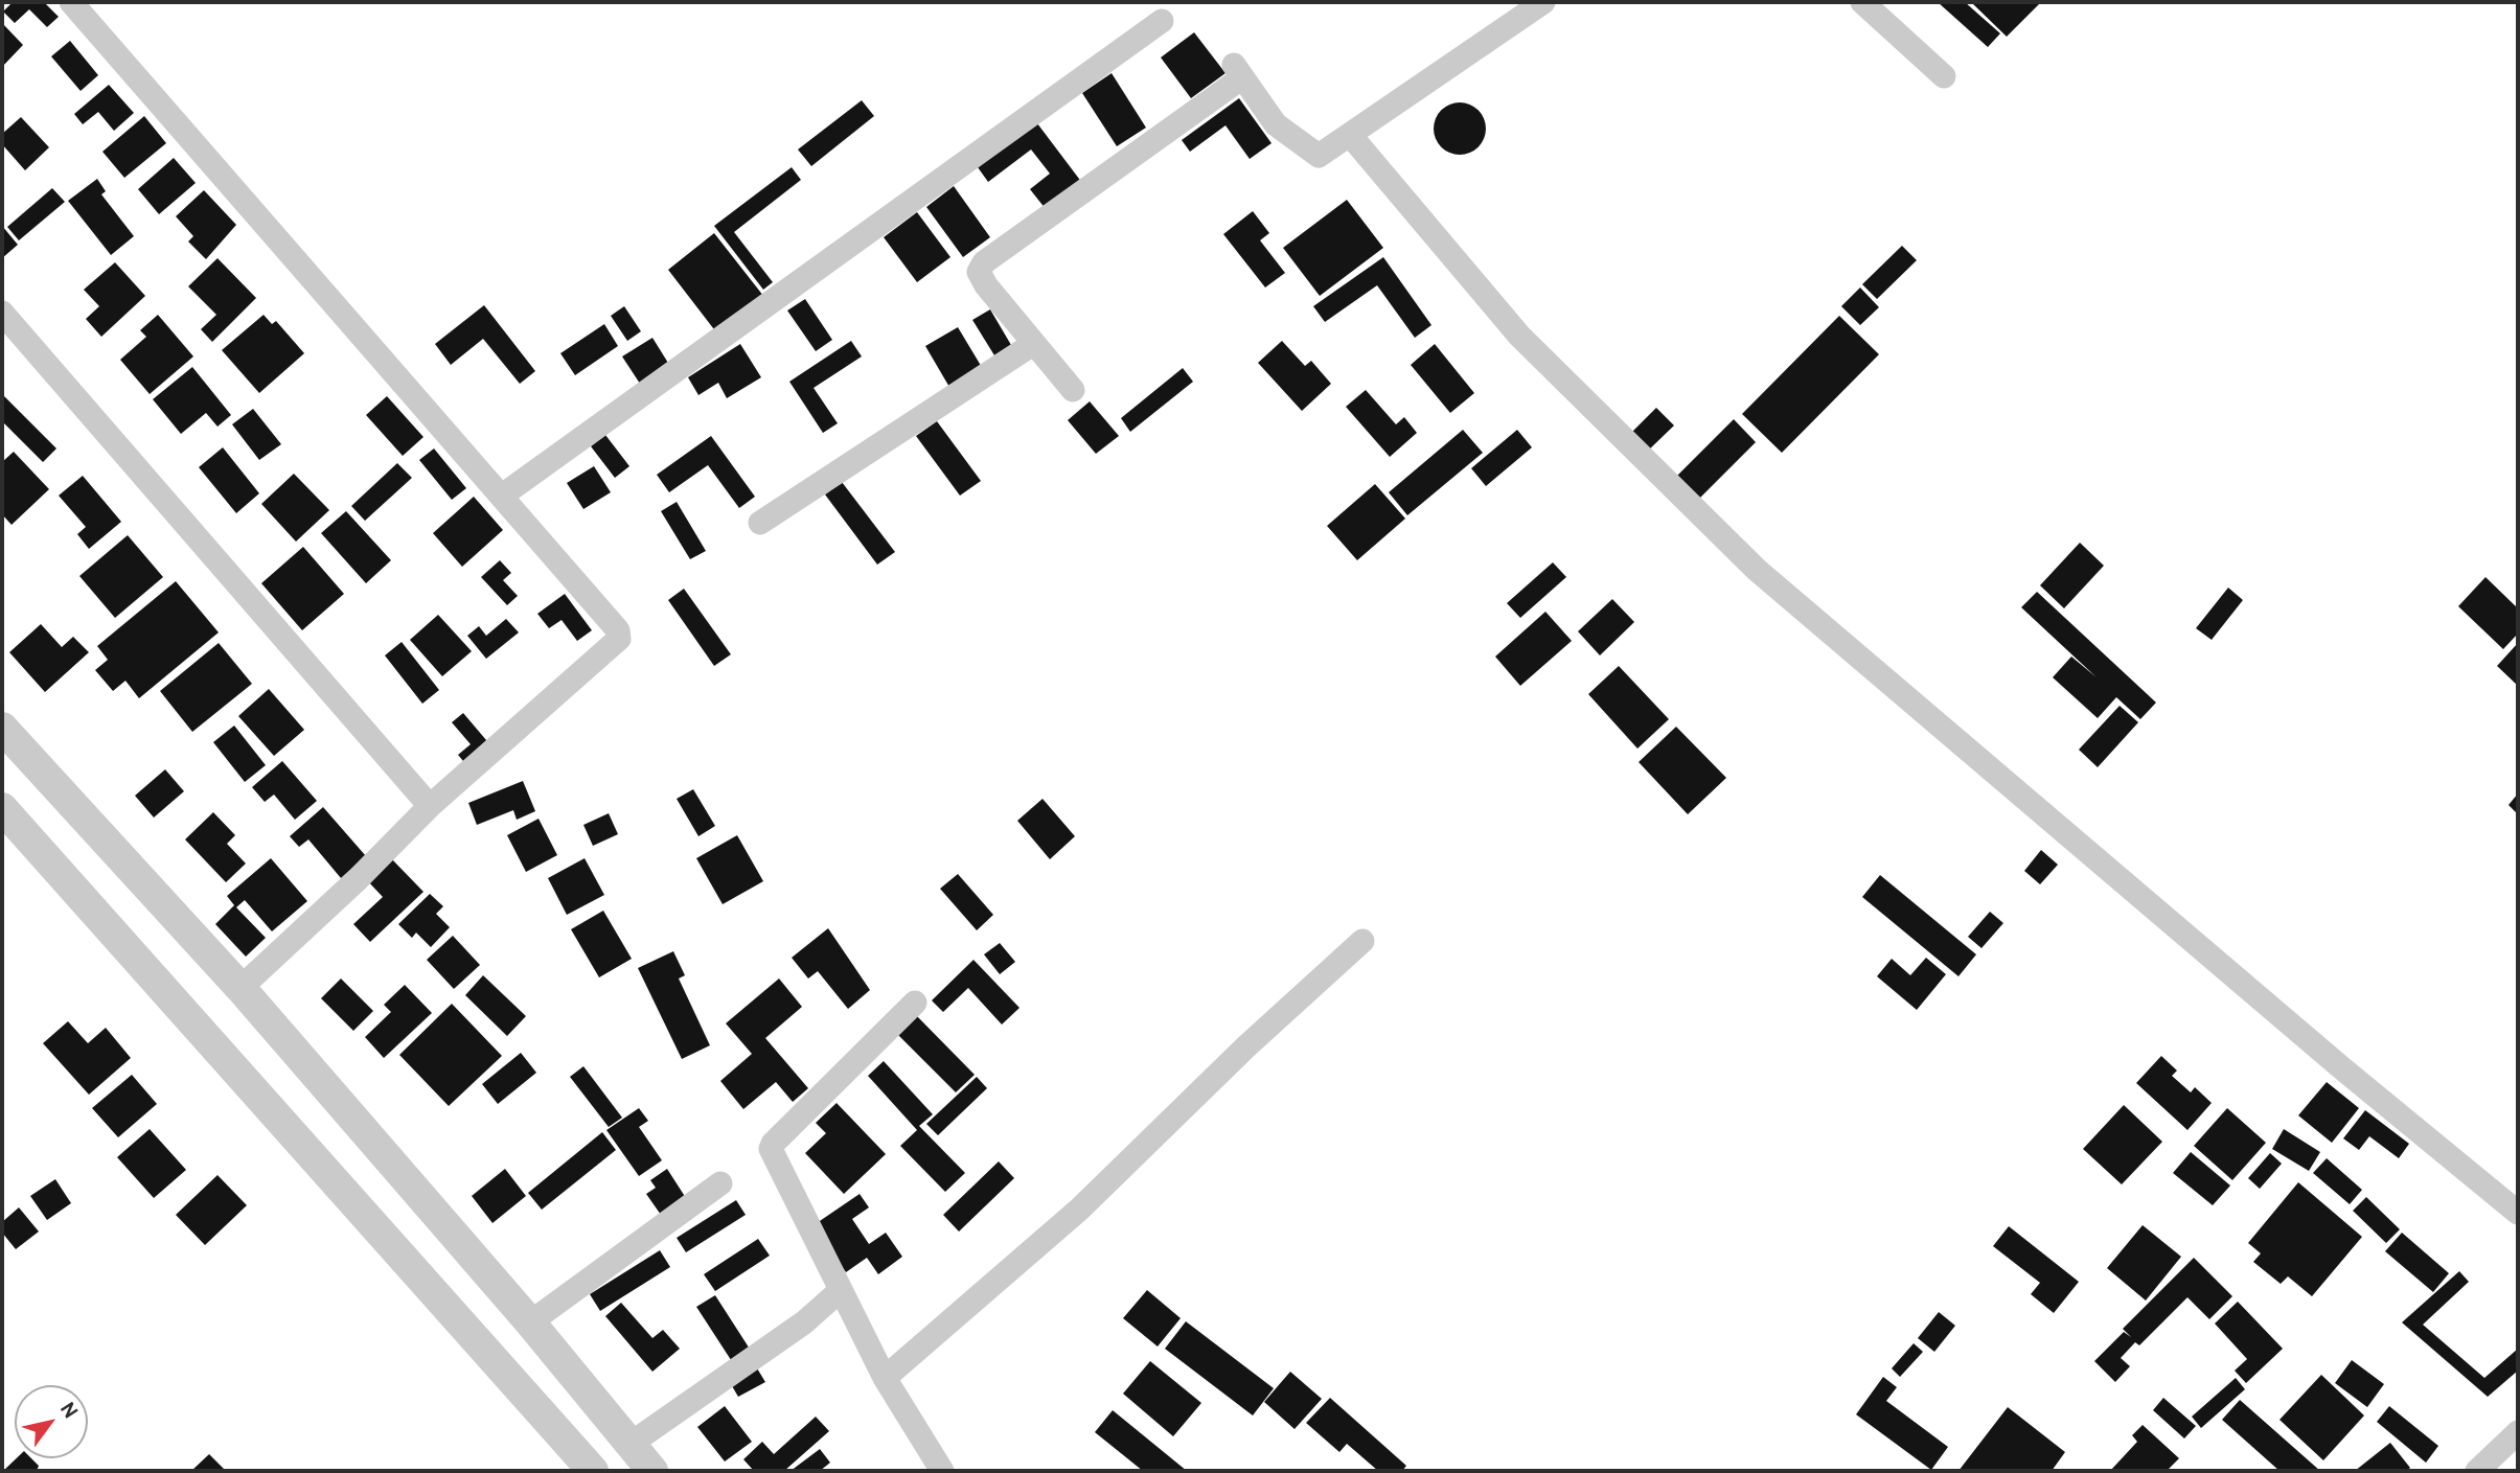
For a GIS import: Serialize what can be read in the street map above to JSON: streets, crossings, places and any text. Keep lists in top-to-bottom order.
{
  "north": "top right"
}
